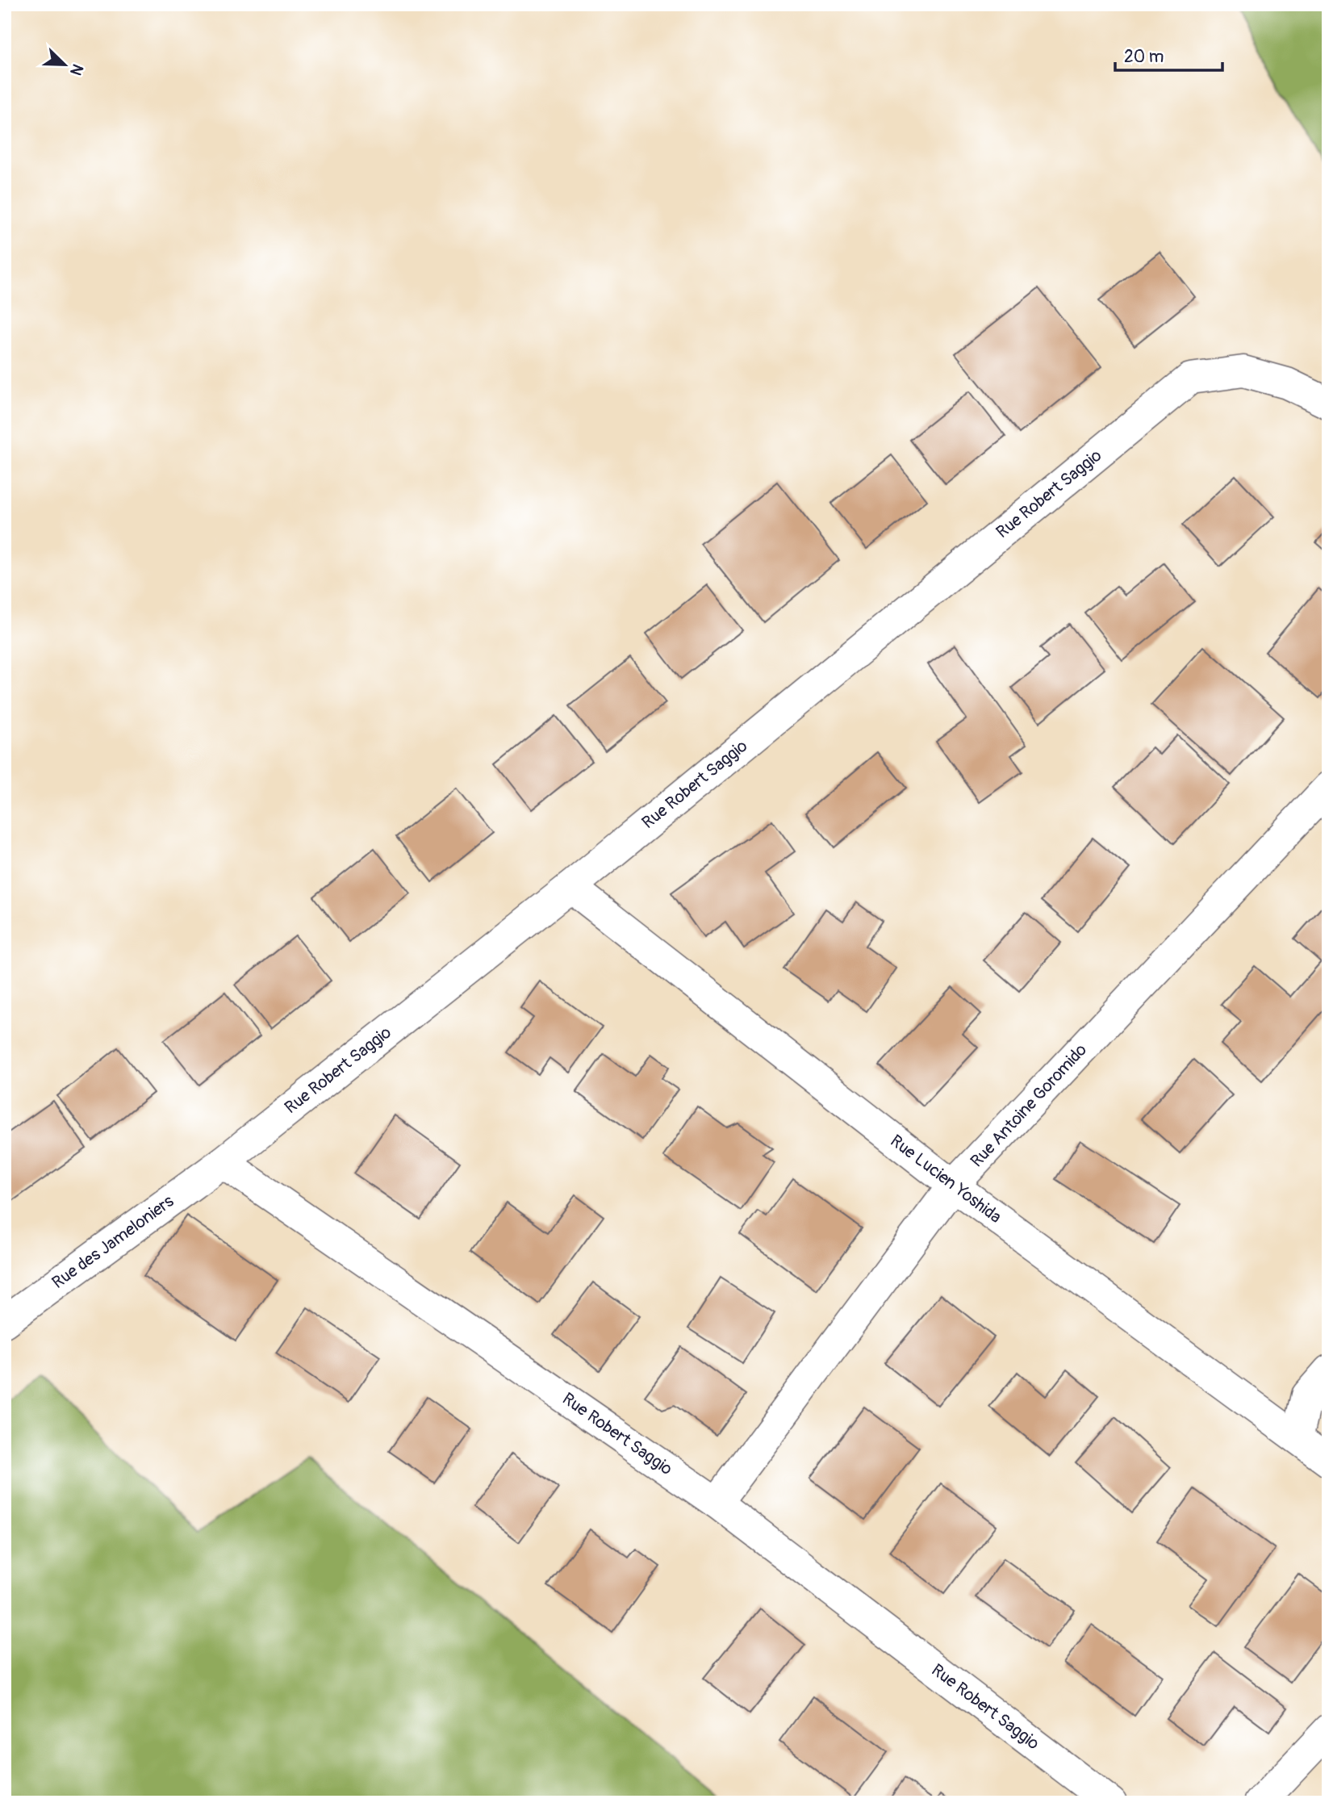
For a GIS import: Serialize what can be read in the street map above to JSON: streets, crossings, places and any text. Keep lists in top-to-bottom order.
{
  "streets": {
    "street": [
      "Rue Robert Saggio",
      "Rue Antoine Goromido",
      "Rue Lucien Yoshida",
      "Rue des Jameloniers"
    ]
  },
  "crossings": [
    ["Rue Robert Saggio", "Rue Antoine Goromido"],
    ["Rue Robert Saggio", "Rue Lucien Yoshida"],
    ["Rue Robert Saggio", "Rue des Jameloniers"],
    ["Rue Antoine Goromido", "Rue Lucien Yoshida"]
  ],
  "scale_bar": "20 m",
  "north": "bottom right"
}
